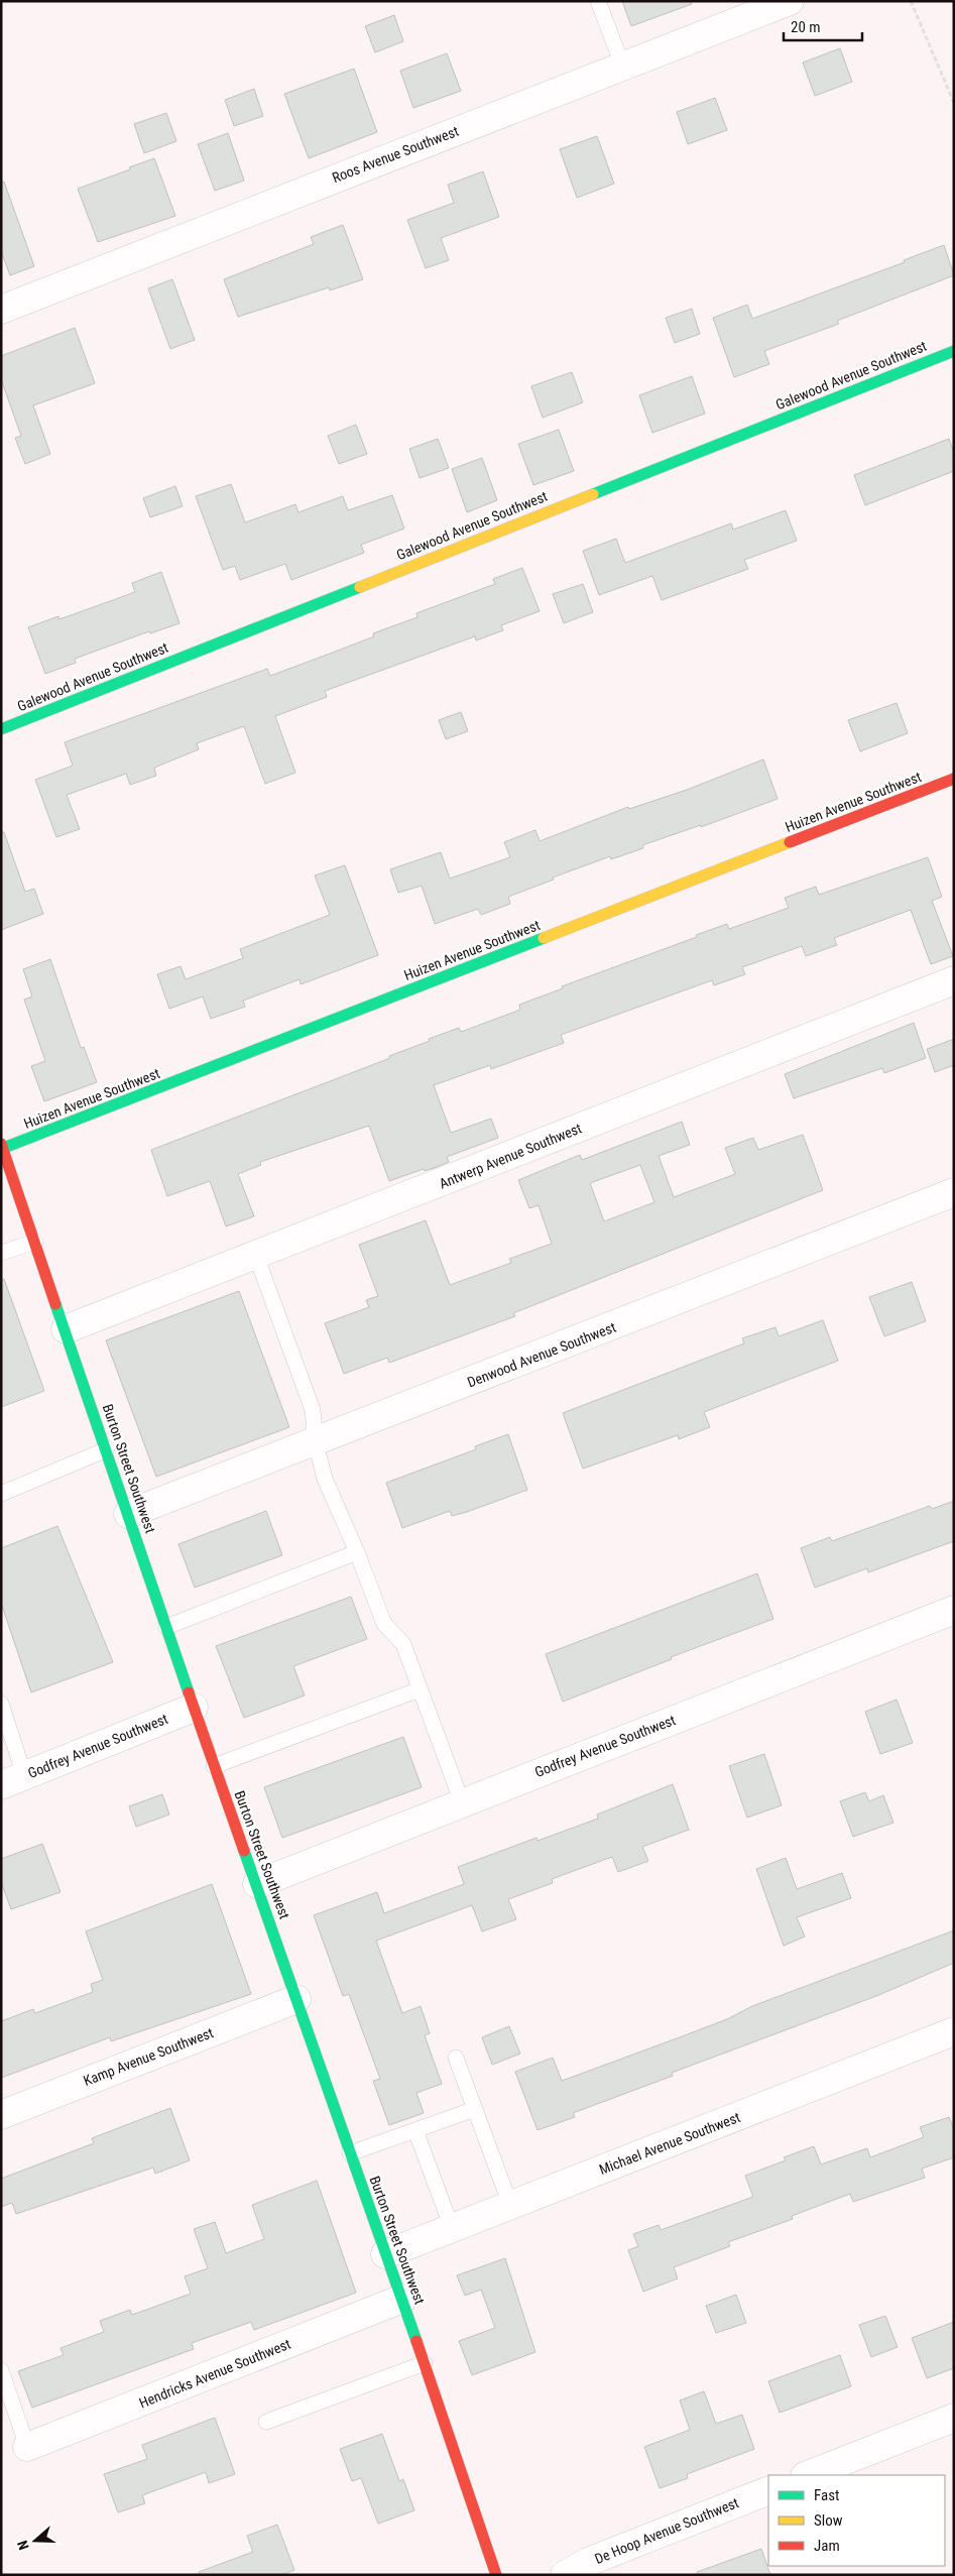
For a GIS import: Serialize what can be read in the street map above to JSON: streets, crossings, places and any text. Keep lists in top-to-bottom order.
{
  "streets": {
    "street": [
      "Roos Avenue Southwest",
      "Galewood Avenue Southwest",
      "Huizen Avenue Southwest",
      "Antwerp Avenue Southwest",
      "Denwood Avenue Southwest",
      "Burton Street Southwest",
      "Godfrey Avenue Southwest",
      "Kamp Avenue Southwest",
      "Michael Avenue Southwest",
      "Hendricks Avenue Southwest",
      "De Hoop Avenue Southwest"
    ]
  },
  "crossings": [
    ["Huizen Avenue Southwest", "Burton Street Southwest"],
    ["Antwerp Avenue Southwest", "Burton Street Southwest"],
    ["Denwood Avenue Southwest", "Burton Street Southwest"],
    ["Burton Street Southwest", "Godfrey Avenue Southwest"],
    ["Burton Street Southwest", "Kamp Avenue Southwest"],
    ["Burton Street Southwest", "Michael Avenue Southwest"],
    ["Burton Street Southwest", "Hendricks Avenue Southwest"]
  ],
  "legend": ["Fast", "Slow", "Jam"],
  "scale_bar": "20 m",
  "north": "left"
}
